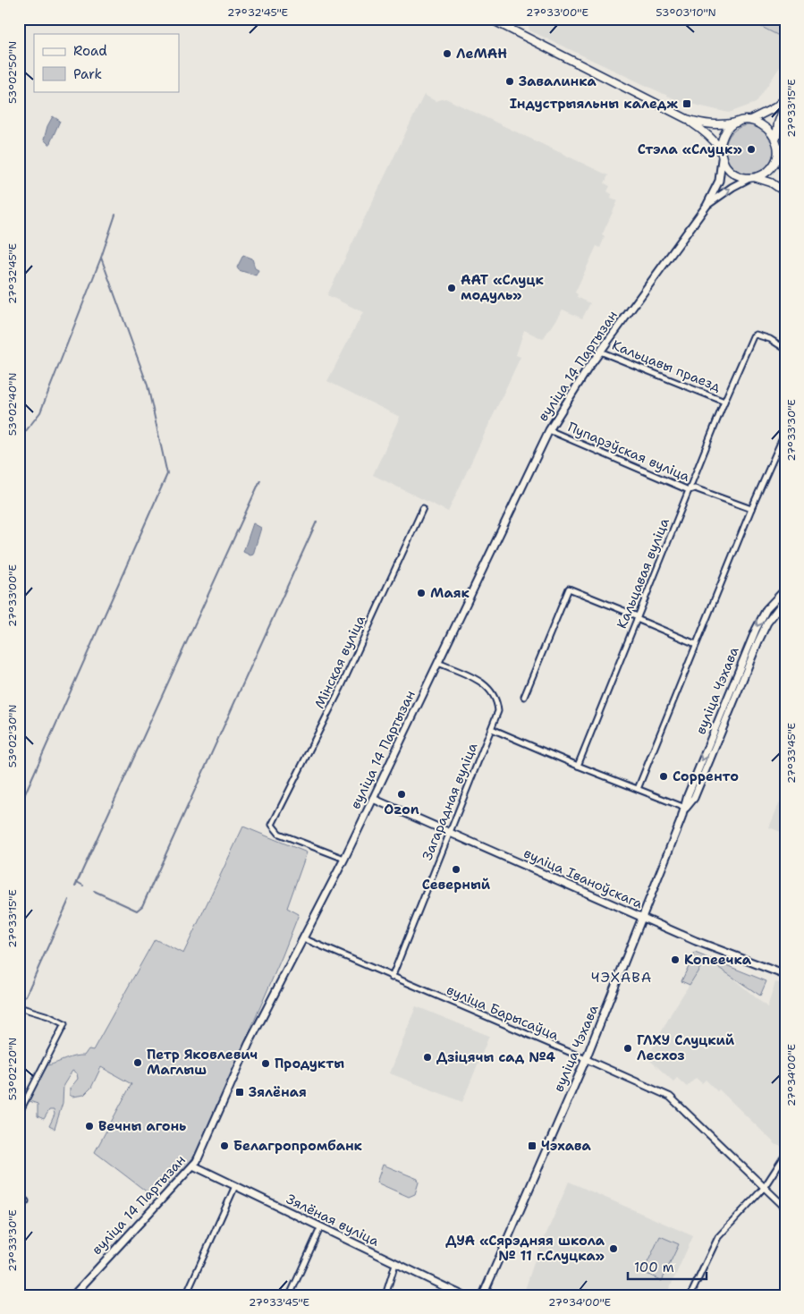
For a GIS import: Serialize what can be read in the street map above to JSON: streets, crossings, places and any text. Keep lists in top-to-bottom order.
{
  "streets": {
    "main road": [
      "вуліца 14 Партызан",
      "вуліца Чэхава",
      "вуліца Іваноўскага",
      "Зялёная вуліца"
    ],
    "street": [
      "Кальцавы праезд",
      "Пупарэўская вуліца",
      "Кальцавая вуліца",
      "Мінская вуліца",
      "Загарадная вуліца",
      "вуліца Барысаўца"
    ]
  },
  "crossings": [
    ["вуліца 14 Партызан", "Кальцавы праезд"],
    ["вуліца 14 Партызан", "Пупарэўская вуліца"],
    ["вуліца 14 Партызан", "Мінская вуліца"],
    ["вуліца 14 Партызан", "Загарадная вуліца"],
    ["вуліца 14 Партызан", "вуліца Іваноўскага"],
    ["вуліца 14 Партызан", "вуліца Барысаўца"],
    ["вуліца 14 Партызан", "Зялёная вуліца"],
    ["Кальцавы праезд", "Кальцавая вуліца"],
    ["Пупарэўская вуліца", "Кальцавая вуліца"],
    ["вуліца Чэхава", "вуліца Іваноўскага"],
    ["вуліца Чэхава", "вуліца Барысаўца"],
    ["Загарадная вуліца", "вуліца Іваноўскага"],
    ["Загарадная вуліца", "вуліца Барысаўца"]
  ],
  "districts": ["ЧЭХАВА"],
  "places": {
    "other": [
      "ЛеМАН",
      "Завалинка",
      "Стэла «Слуцк»",
      "ААТ «Слуцк модуль»",
      "Маяк",
      "Сорренто",
      "Ozon",
      "Северный",
      "Копеечка",
      "ГЛХУ Слуцкий Лесхоз",
      "Дзіцячы сад №4",
      "Петр Яковлевич Маглыш",
      "Продукты",
      "Вечны агонь",
      "Белагропромбанк",
      "ДУА «Сярэдняя школа № 11 г.Слуцка»"
    ],
    "transit": ["Індустрыяльны каледж", "Зялёная", "Чэхава"]
  },
  "legend": ["Road", "Park"],
  "scale_bar": "100 m",
  "coordinates": [
    "27°32'45\"E",
    "27°33'00\"E",
    "53°03'10\"N",
    "53°02'50\"N",
    "27°33'15\"E",
    "53°02'40\"N",
    "27°33'30\"E",
    "53°02'30\"N",
    "27°33'45\"E",
    "53°02'20\"N",
    "27°34'00\"E"
  ]
}
